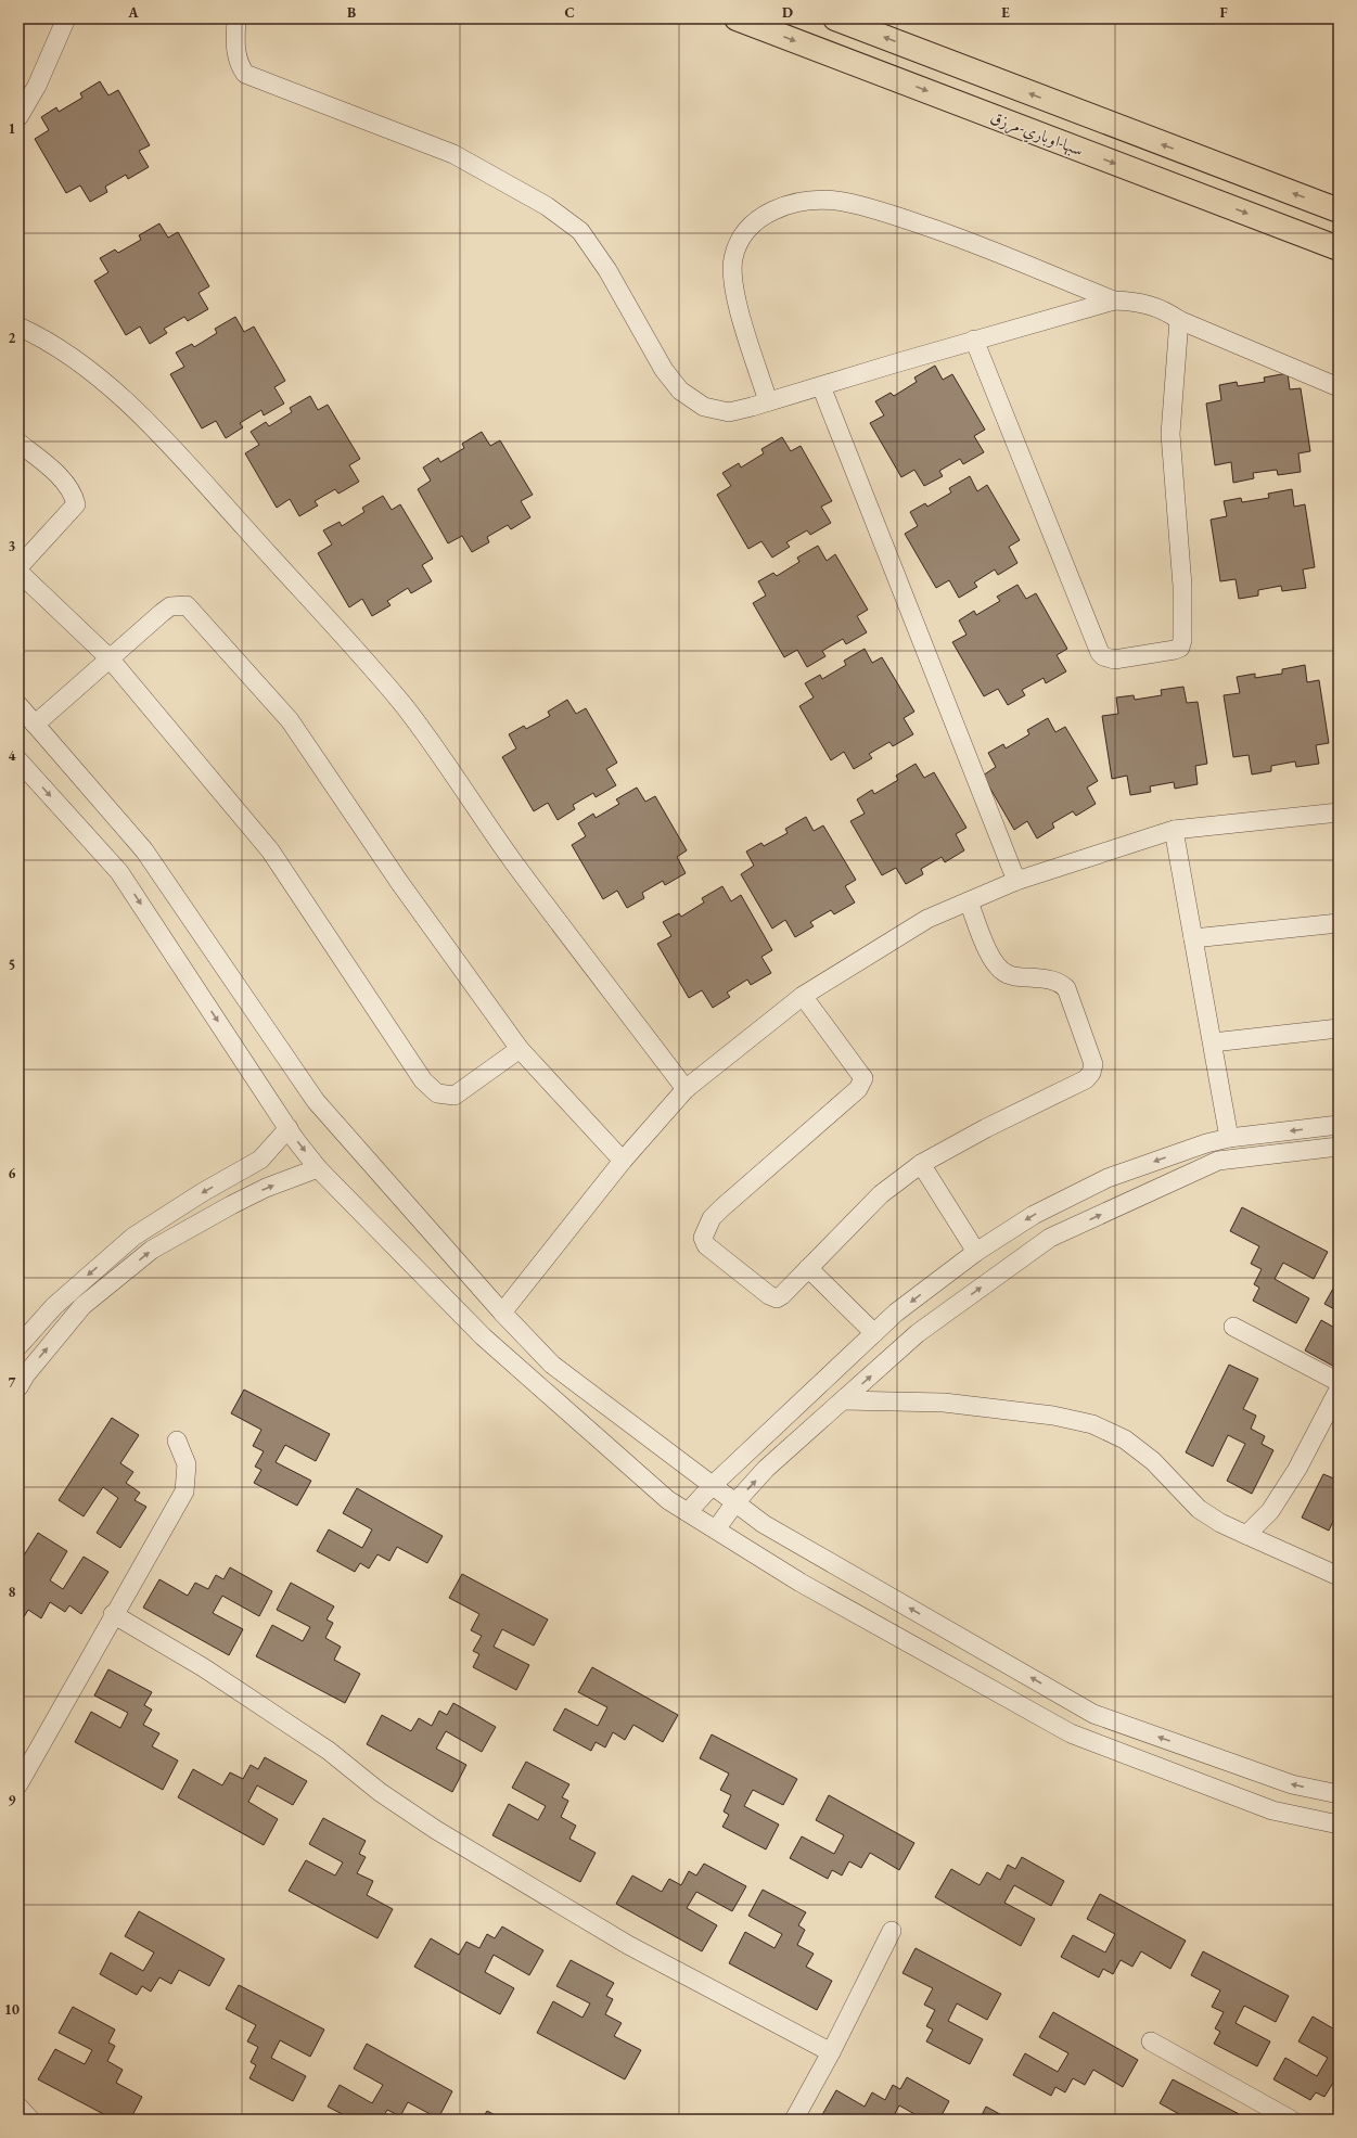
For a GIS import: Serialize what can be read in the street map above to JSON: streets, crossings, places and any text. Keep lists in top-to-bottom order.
{
  "streets": {
    "highway": ["سبها-اوباري-مرزق"]
  },
  "grid": {
    "columns": [
      "A",
      "B",
      "C",
      "D",
      "E",
      "F"
    ],
    "rows": [
      "1",
      "2",
      "3",
      "4",
      "5",
      "6",
      "7",
      "8",
      "9",
      "10"
    ]
  }
}
